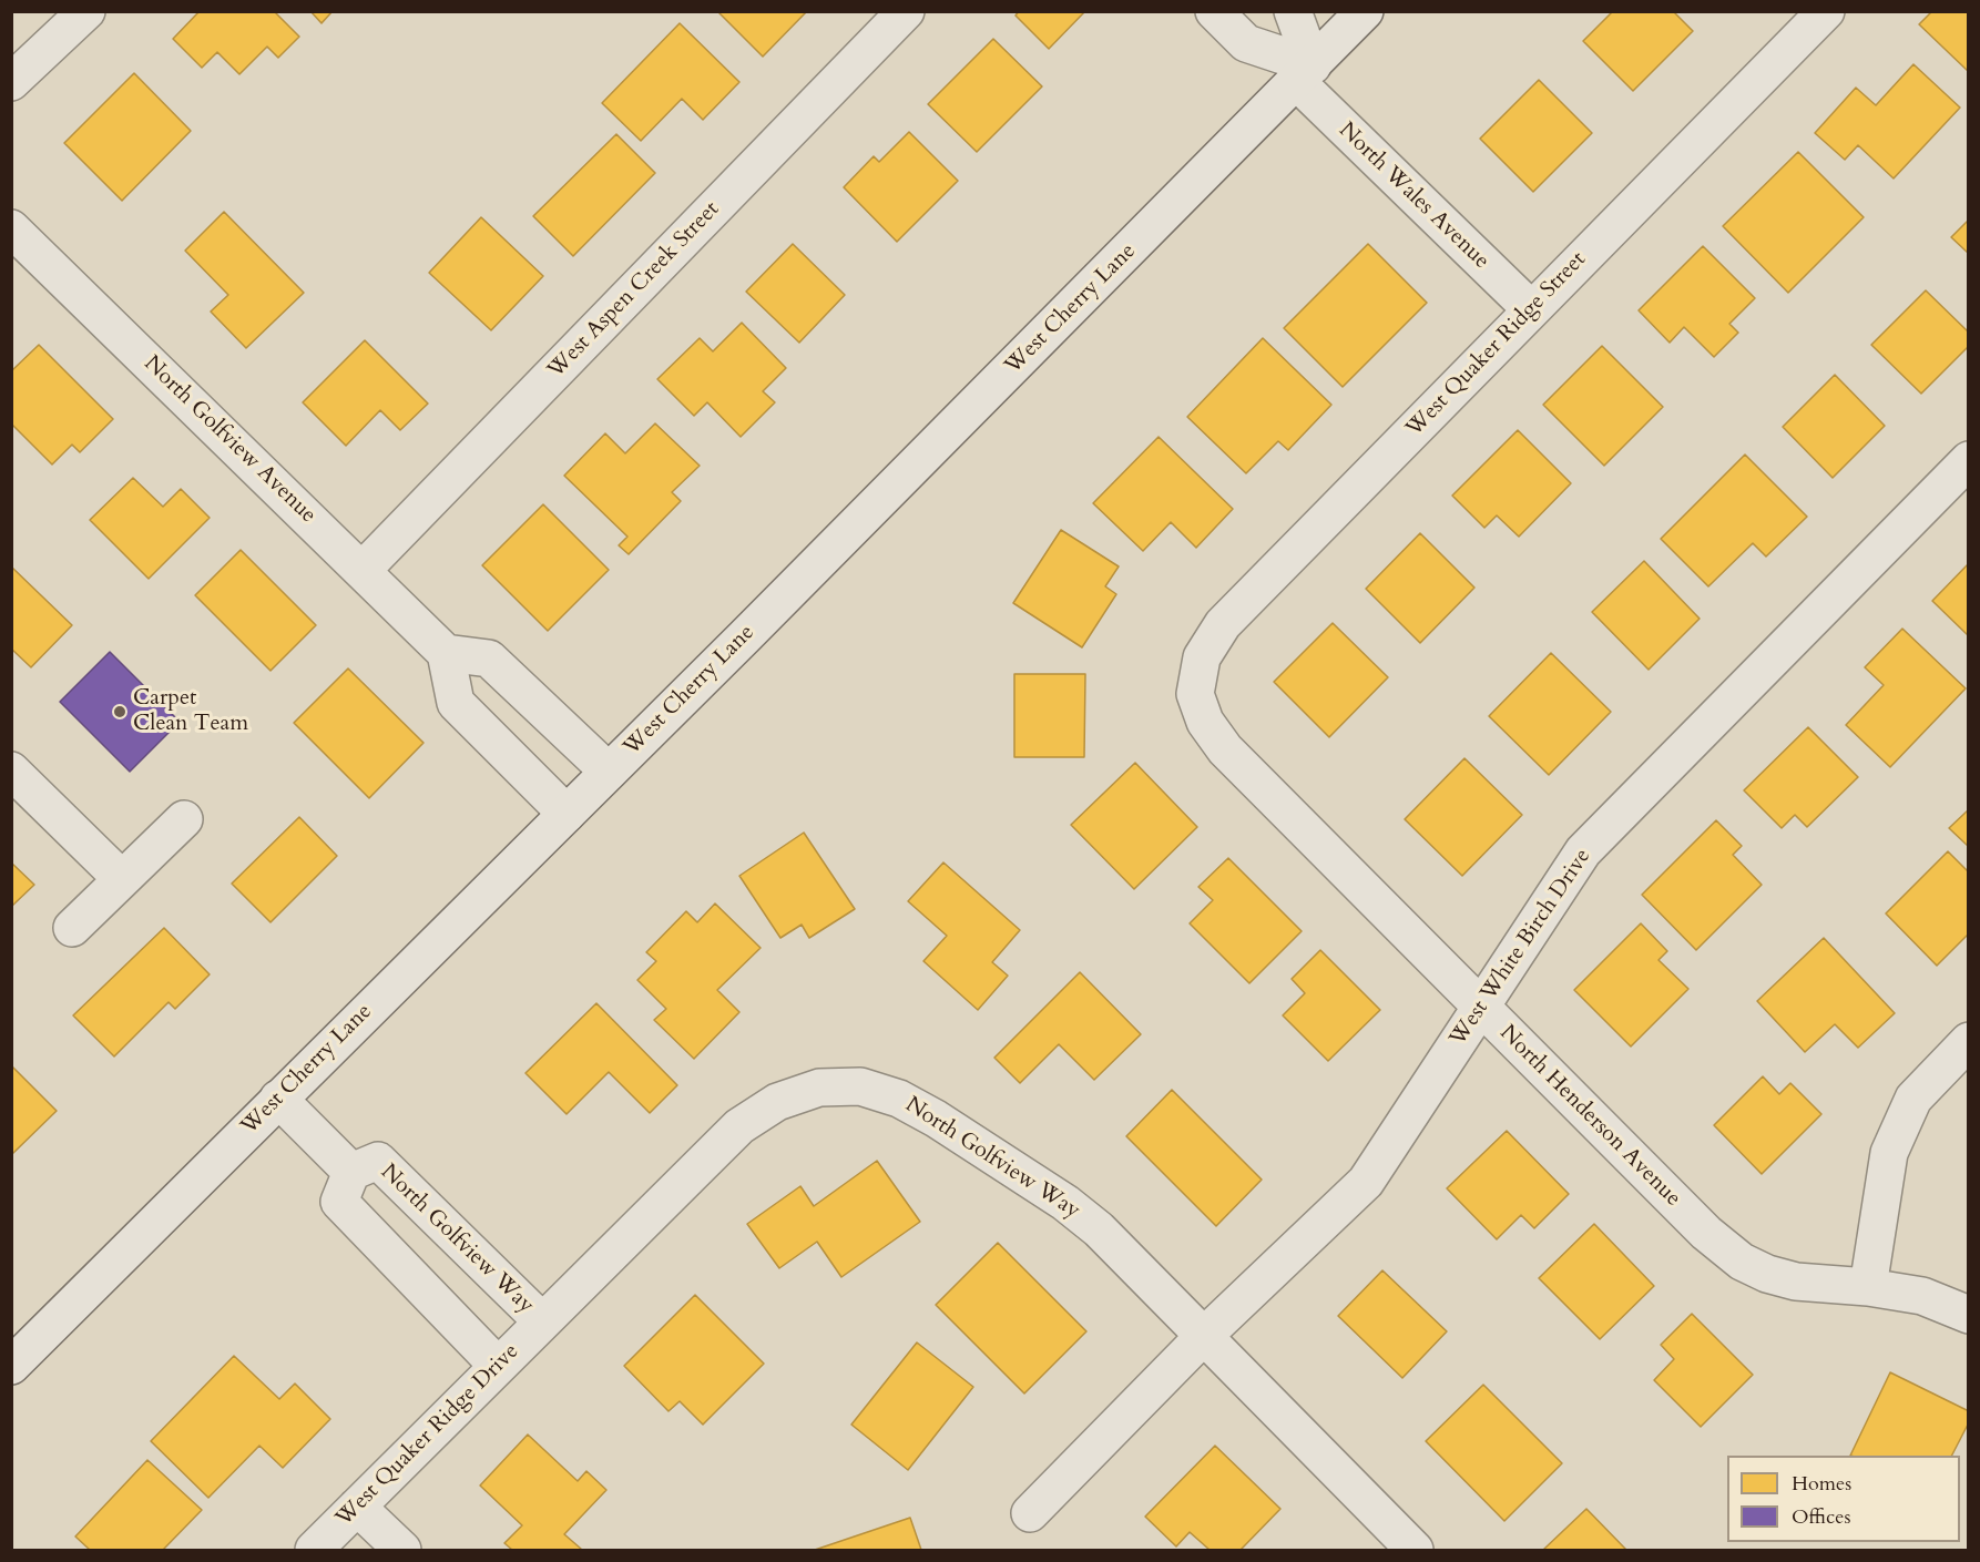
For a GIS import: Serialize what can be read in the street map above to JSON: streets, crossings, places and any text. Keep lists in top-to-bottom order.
{
  "streets": {
    "street": [
      "North Wales Avenue",
      "West Aspen Creek Street",
      "West Cherry Lane",
      "West Quaker Ridge Street",
      "North Golfview Avenue",
      "West White Birch Drive",
      "North Henderson Avenue",
      "North Golfview Way",
      "West Quaker Ridge Drive"
    ]
  },
  "crossings": [
    ["North Wales Avenue", "West Cherry Lane"],
    ["North Wales Avenue", "West Quaker Ridge Street"],
    ["West Aspen Creek Street", "North Golfview Avenue"],
    ["West Cherry Lane", "North Golfview Way"],
    ["West Quaker Ridge Street", "North Henderson Avenue"],
    ["West White Birch Drive", "North Henderson Avenue"],
    ["West White Birch Drive", "North Golfview Way"],
    ["North Golfview Way", "West Quaker Ridge Drive"]
  ],
  "places": ["Carpet Clean Team"],
  "legend": ["Homes", "Offices"]
}
